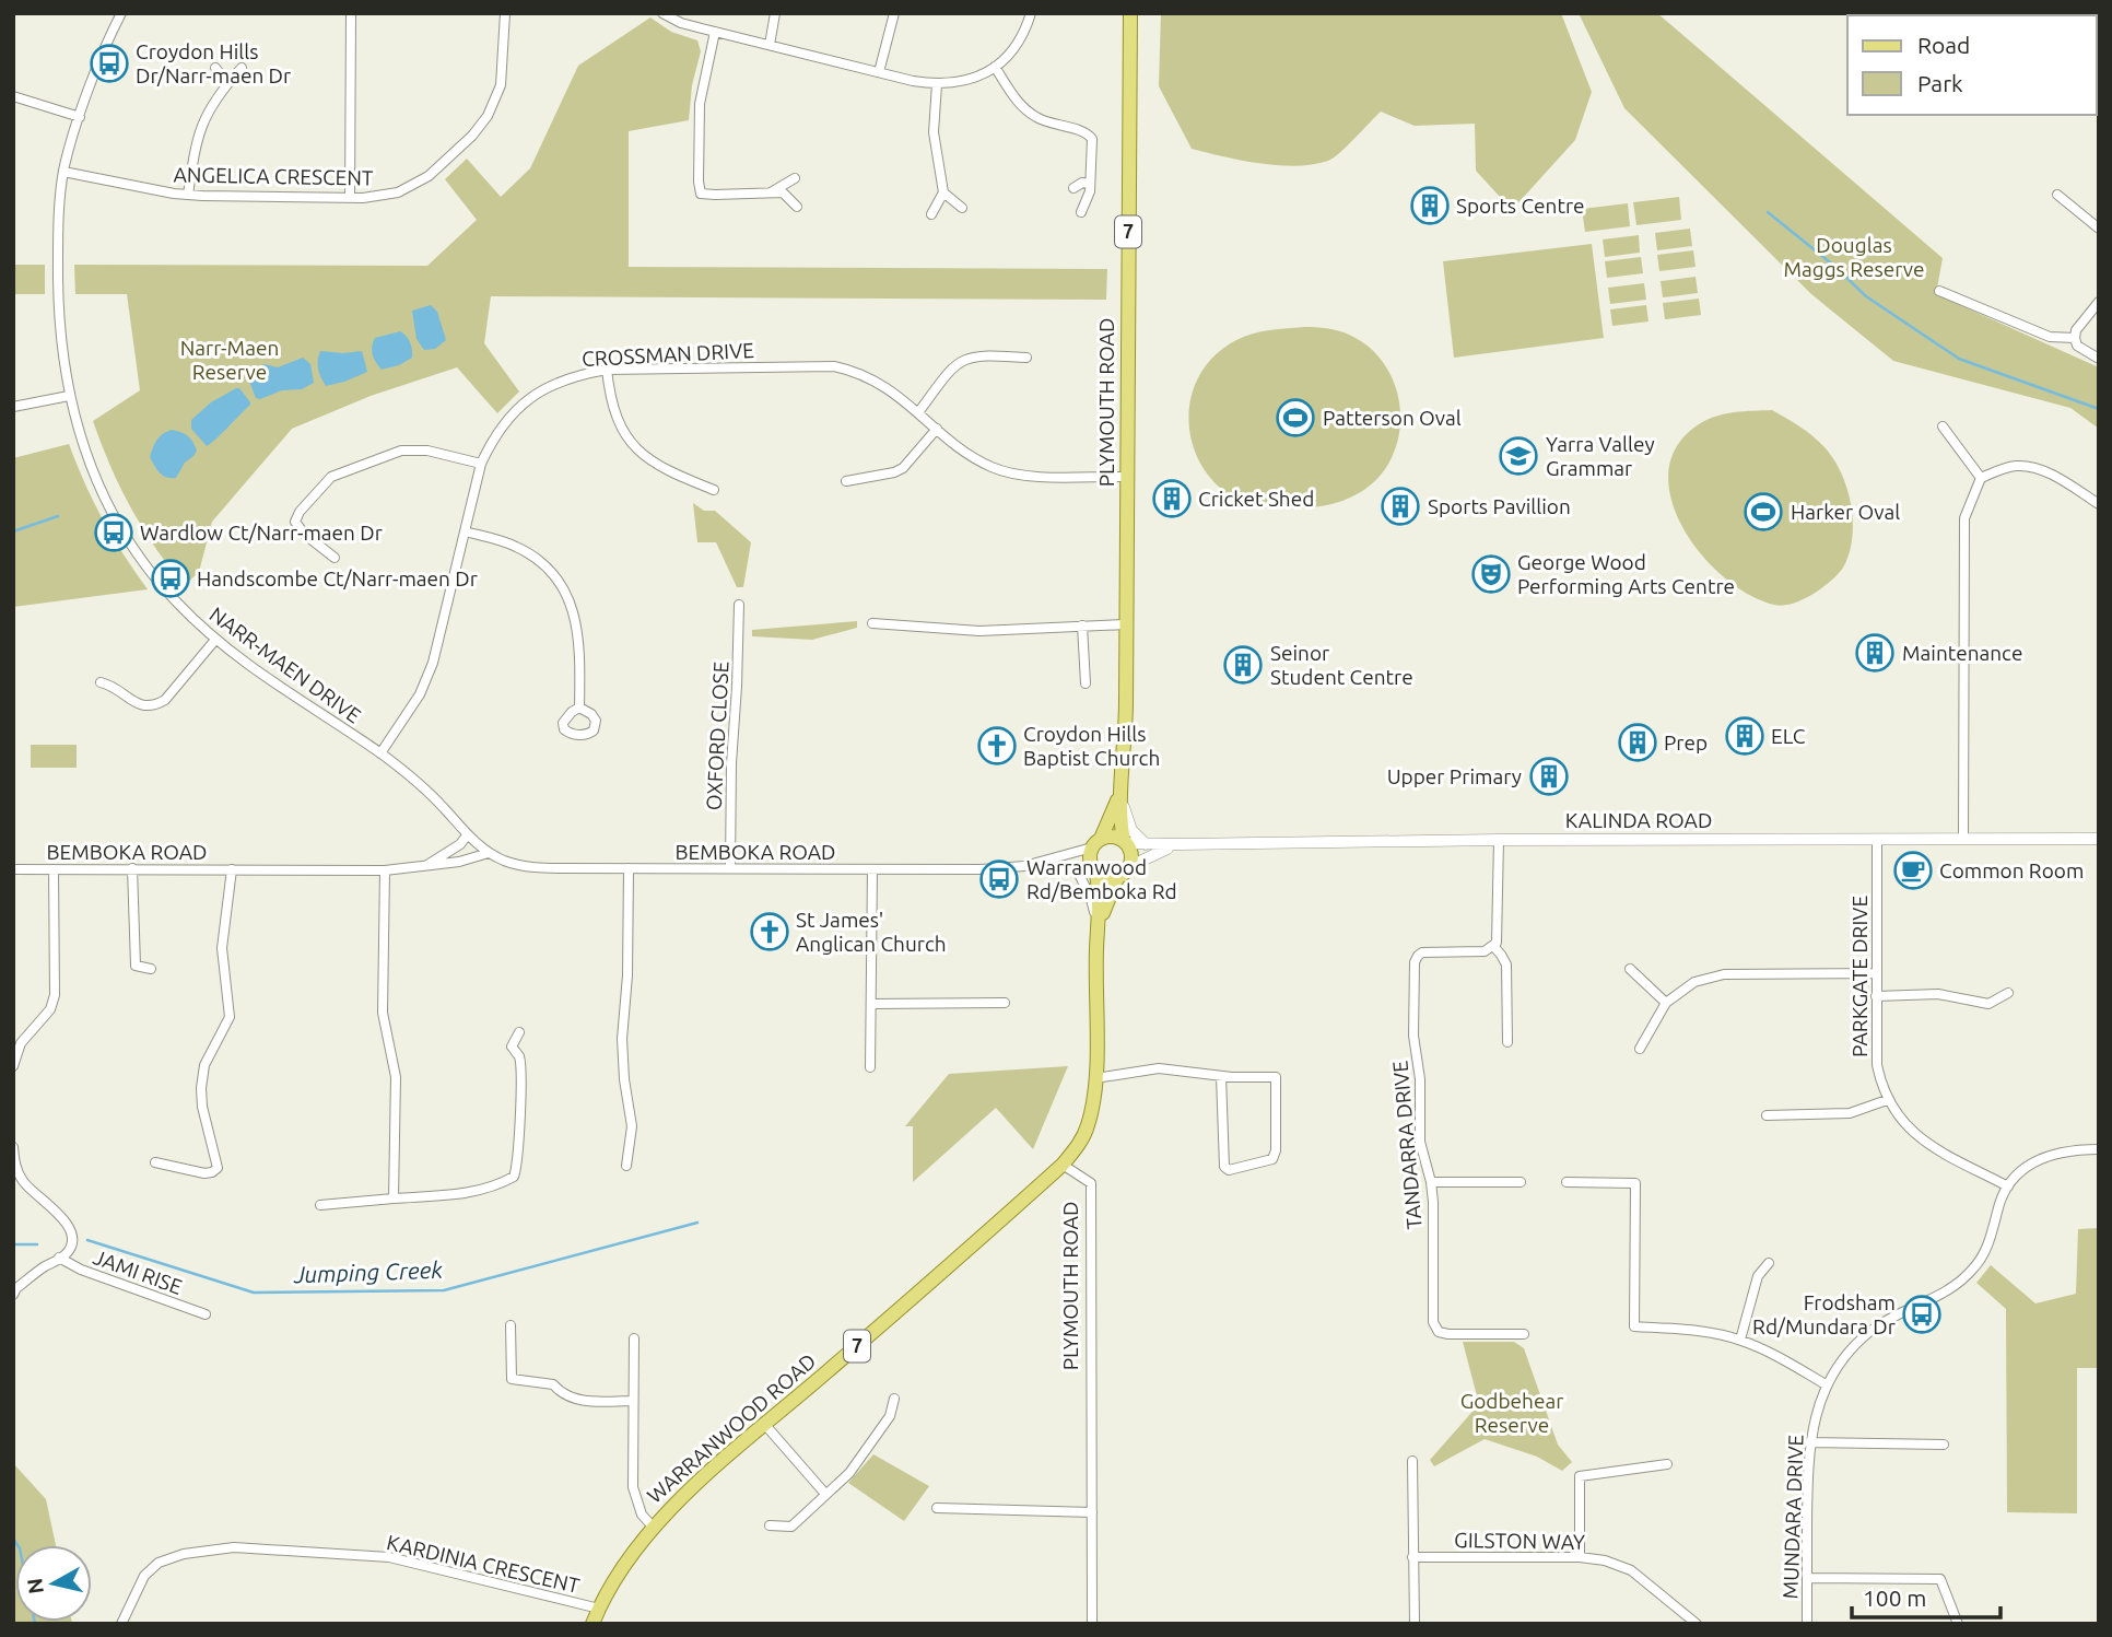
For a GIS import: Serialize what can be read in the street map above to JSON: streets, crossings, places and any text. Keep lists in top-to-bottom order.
{
  "streets": {
    "main road": ["7", "PLYMOUTH ROAD", "WARRANWOOD ROAD"],
    "street": [
      "ANGELICA CRESCENT",
      "CROSSMAN DRIVE",
      "NARR-MAEN DRIVE",
      "OXFORD CLOSE",
      "KALINDA ROAD",
      "BEMBOKA ROAD",
      "PARKGATE DRIVE",
      "TANDARRA DRIVE",
      "JAMI RISE",
      "MUNDARA DRIVE",
      "GILSTON WAY",
      "KARDINIA CRESCENT"
    ]
  },
  "crossings": [
    ["ANGELICA CRESCENT", "NARR-MAEN DRIVE"],
    ["7", "PLYMOUTH ROAD"],
    ["7", "KALINDA ROAD"],
    ["7", "BEMBOKA ROAD"],
    ["7", "WARRANWOOD ROAD"],
    ["CROSSMAN DRIVE", "PLYMOUTH ROAD"],
    ["CROSSMAN DRIVE", "NARR-MAEN DRIVE"],
    ["PLYMOUTH ROAD", "KALINDA ROAD"],
    ["PLYMOUTH ROAD", "BEMBOKA ROAD"],
    ["PLYMOUTH ROAD", "WARRANWOOD ROAD"],
    ["NARR-MAEN DRIVE", "BEMBOKA ROAD"],
    ["OXFORD CLOSE", "BEMBOKA ROAD"],
    ["KALINDA ROAD", "BEMBOKA ROAD"],
    ["KALINDA ROAD", "PARKGATE DRIVE"],
    ["PARKGATE DRIVE", "MUNDARA DRIVE"],
    ["WARRANWOOD ROAD", "KARDINIA CRESCENT"]
  ],
  "water": ["Jumping Creek"],
  "parks": ["Douglas Maggs Reserve", "Narr-Maen Reserve", "Godbehear Reserve"],
  "places": {
    "bus stop": [
      "Croydon Hills Dr/Narr-maen Dr",
      "Wardlow Ct/Narr-maen Dr",
      "Handscombe Ct/Narr-maen Dr",
      "Warranwood Rd/Bemboka Rd",
      "Frodsham Rd/Mundara Dr"
    ],
    "building": [
      "Sports Centre",
      "Cricket Shed",
      "Sports Pavillion",
      "Maintenance",
      "Seinor Student Centre",
      "ELC",
      "Prep",
      "Upper Primary"
    ],
    "sports": ["Patterson Oval", "Harker Oval"],
    "school or university": ["Yarra Valley Grammar"],
    "theatre": ["George Wood Performing Arts Centre"],
    "church": ["Croydon Hills Baptist Church", "St James' Anglican Church"],
    "cafe": ["Common Room"]
  },
  "legend": ["Road", "Park"],
  "scale_bar": "100 m",
  "north": "left"
}
